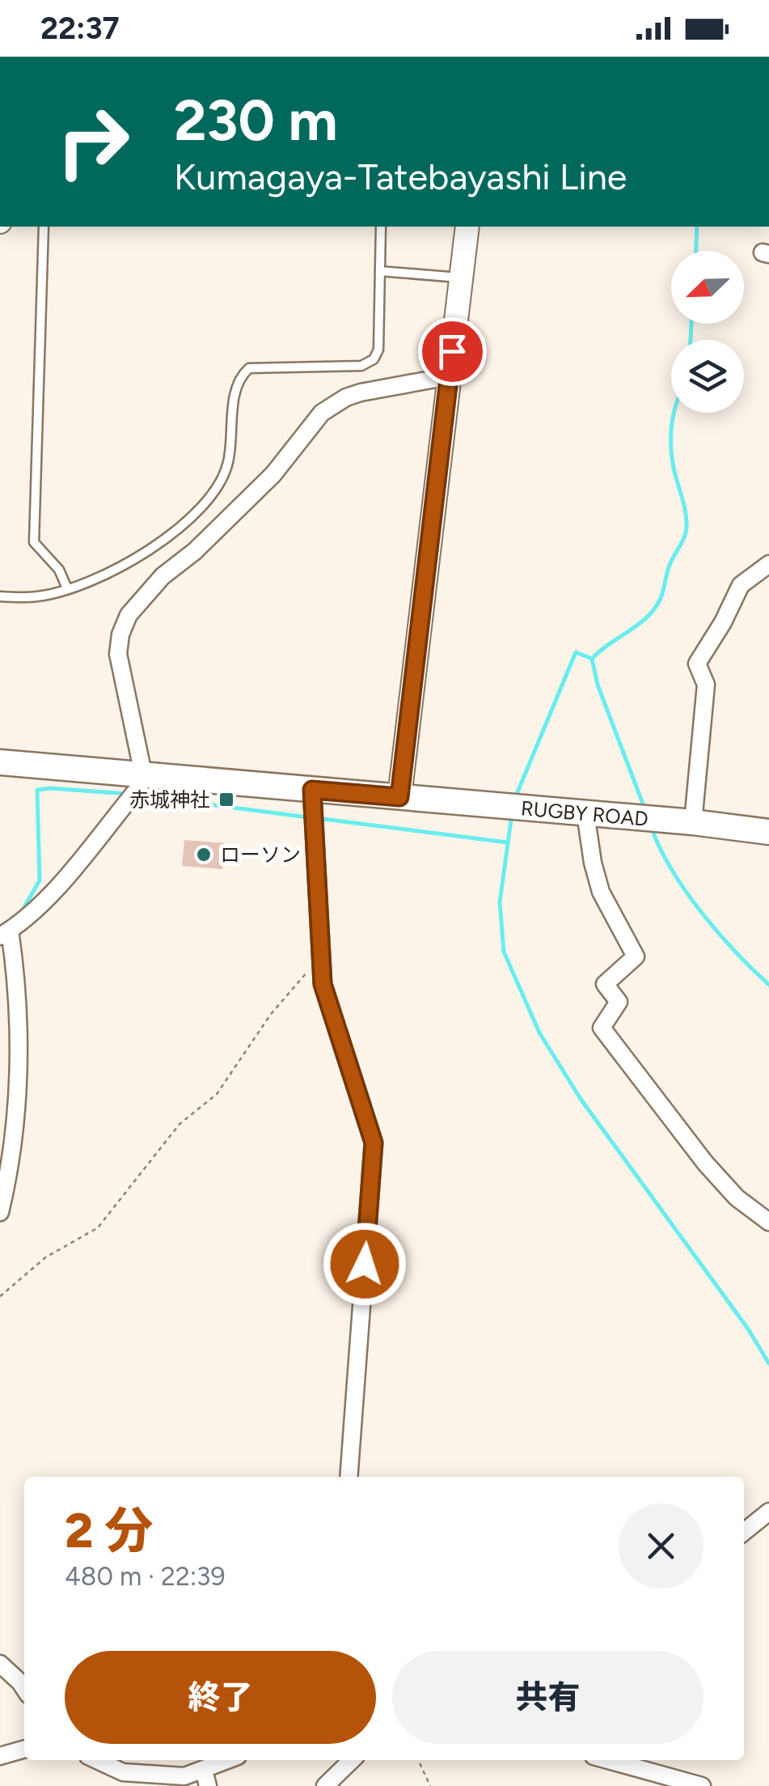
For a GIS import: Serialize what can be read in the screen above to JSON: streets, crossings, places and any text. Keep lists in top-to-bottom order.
{
  "streets": {
    "main road": ["RUGBY ROAD"]
  },
  "places": {
    "transit": ["赤城神社"],
    "other": ["ローソン"]
  },
  "north": "bottom left",
  "page": {
    "status": "22:37",
    "turn": ["230 m", "Kumagaya-Tatebayashi Line"],
    "heading": ["2 分", "480 m · 22:39"],
    "buttons": ["終了", "共有"]
  }
}
